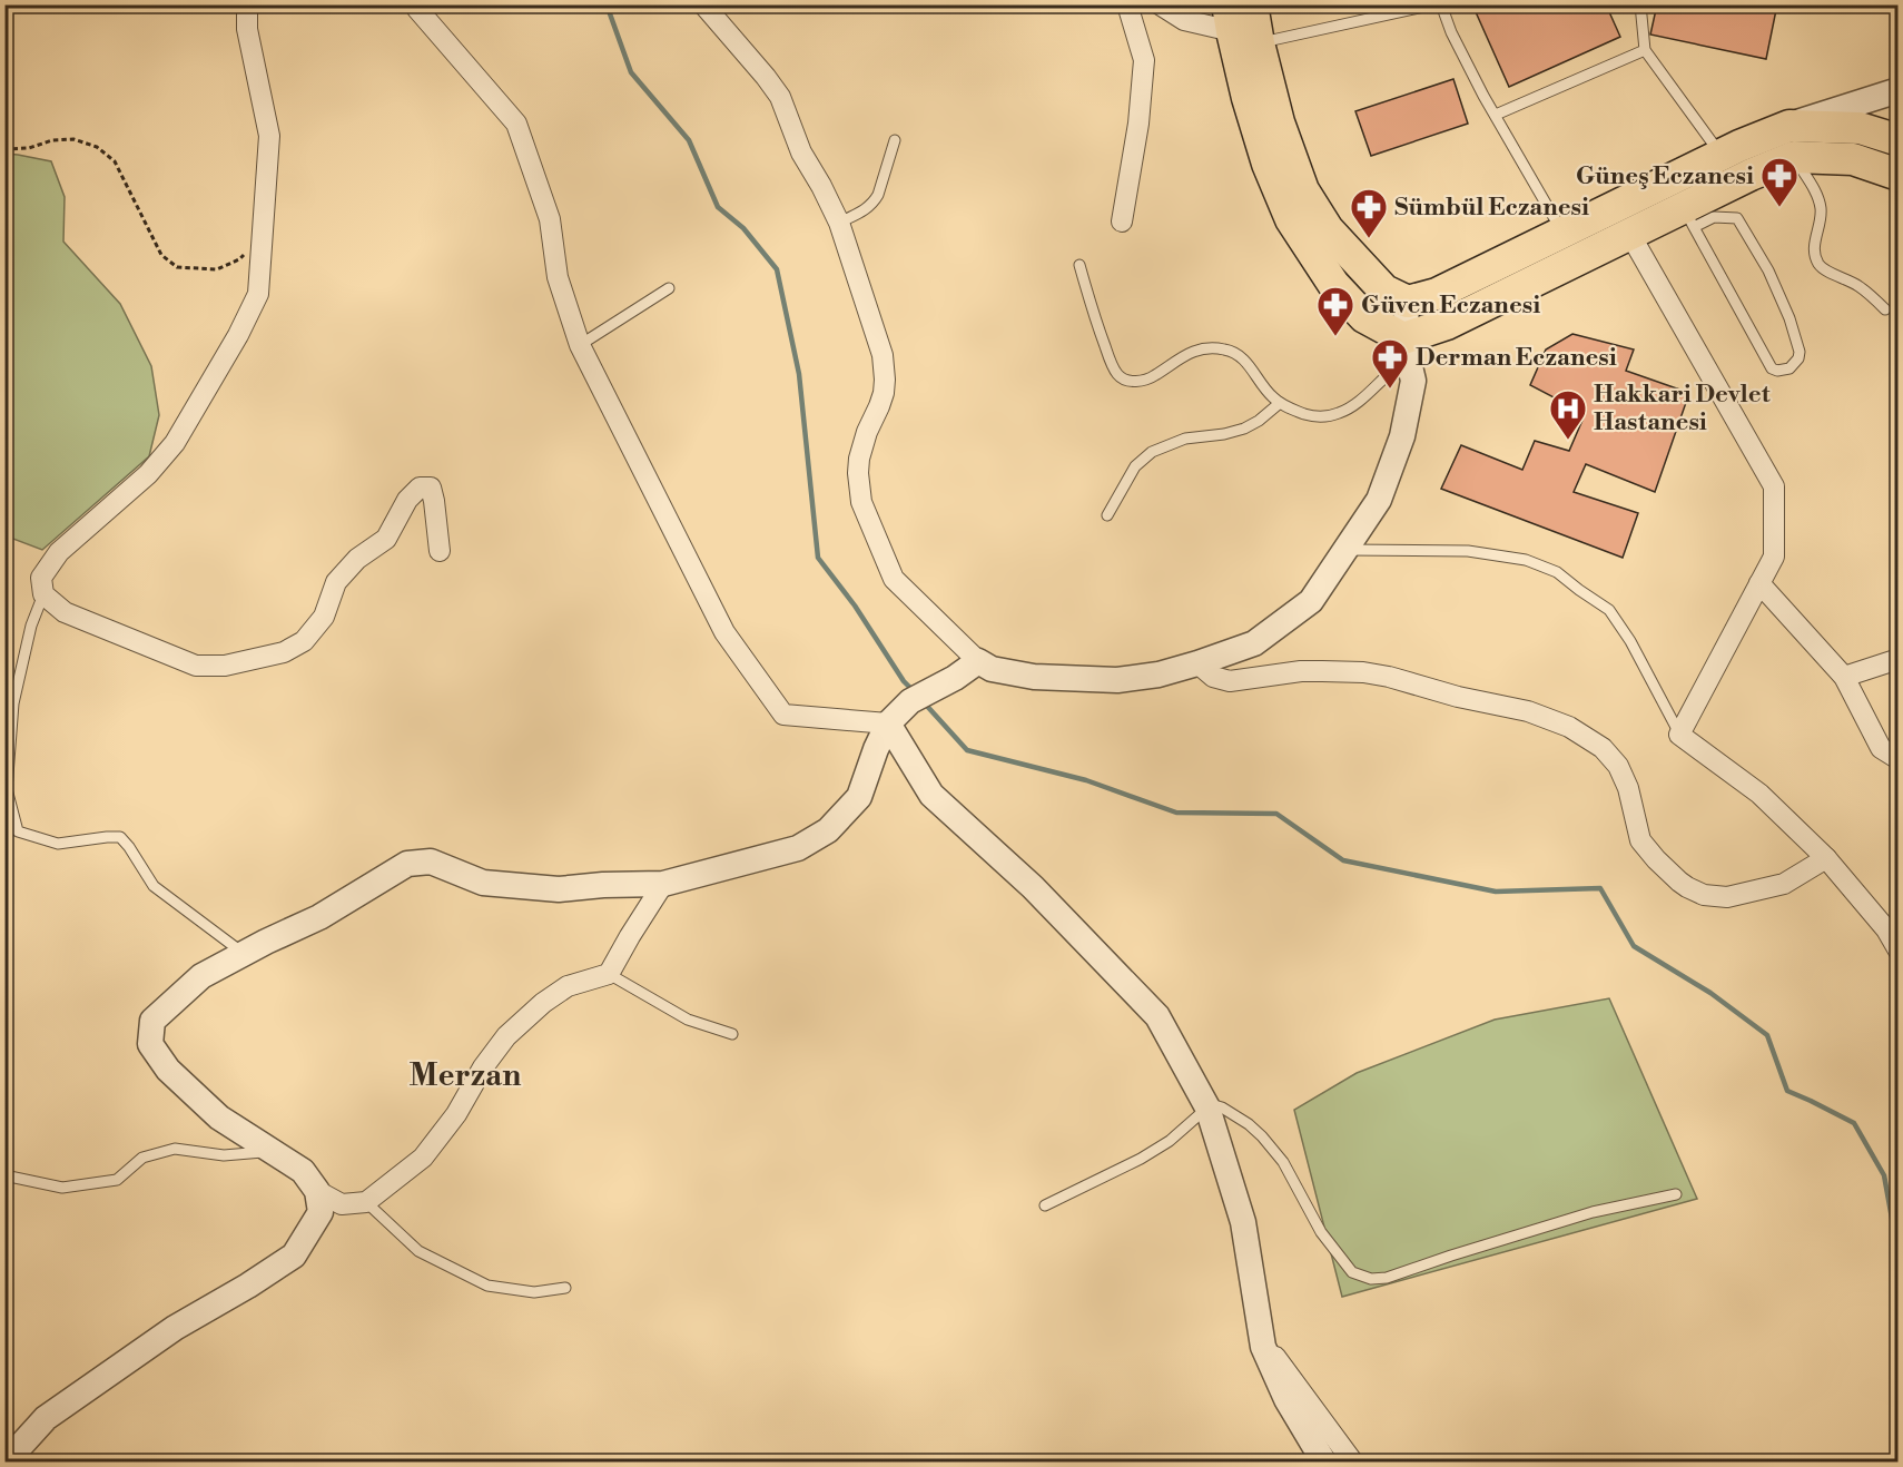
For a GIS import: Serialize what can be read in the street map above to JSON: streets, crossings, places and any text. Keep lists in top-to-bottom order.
{
  "districts": ["Merzan"],
  "places": {
    "pharmacy": [
      "Güneş Eczanesi",
      "Sümbül Eczanesi",
      "Güven Eczanesi",
      "Derman Eczanesi"
    ],
    "hospital": ["Hakkari Devlet Hastanesi"]
  }
}
